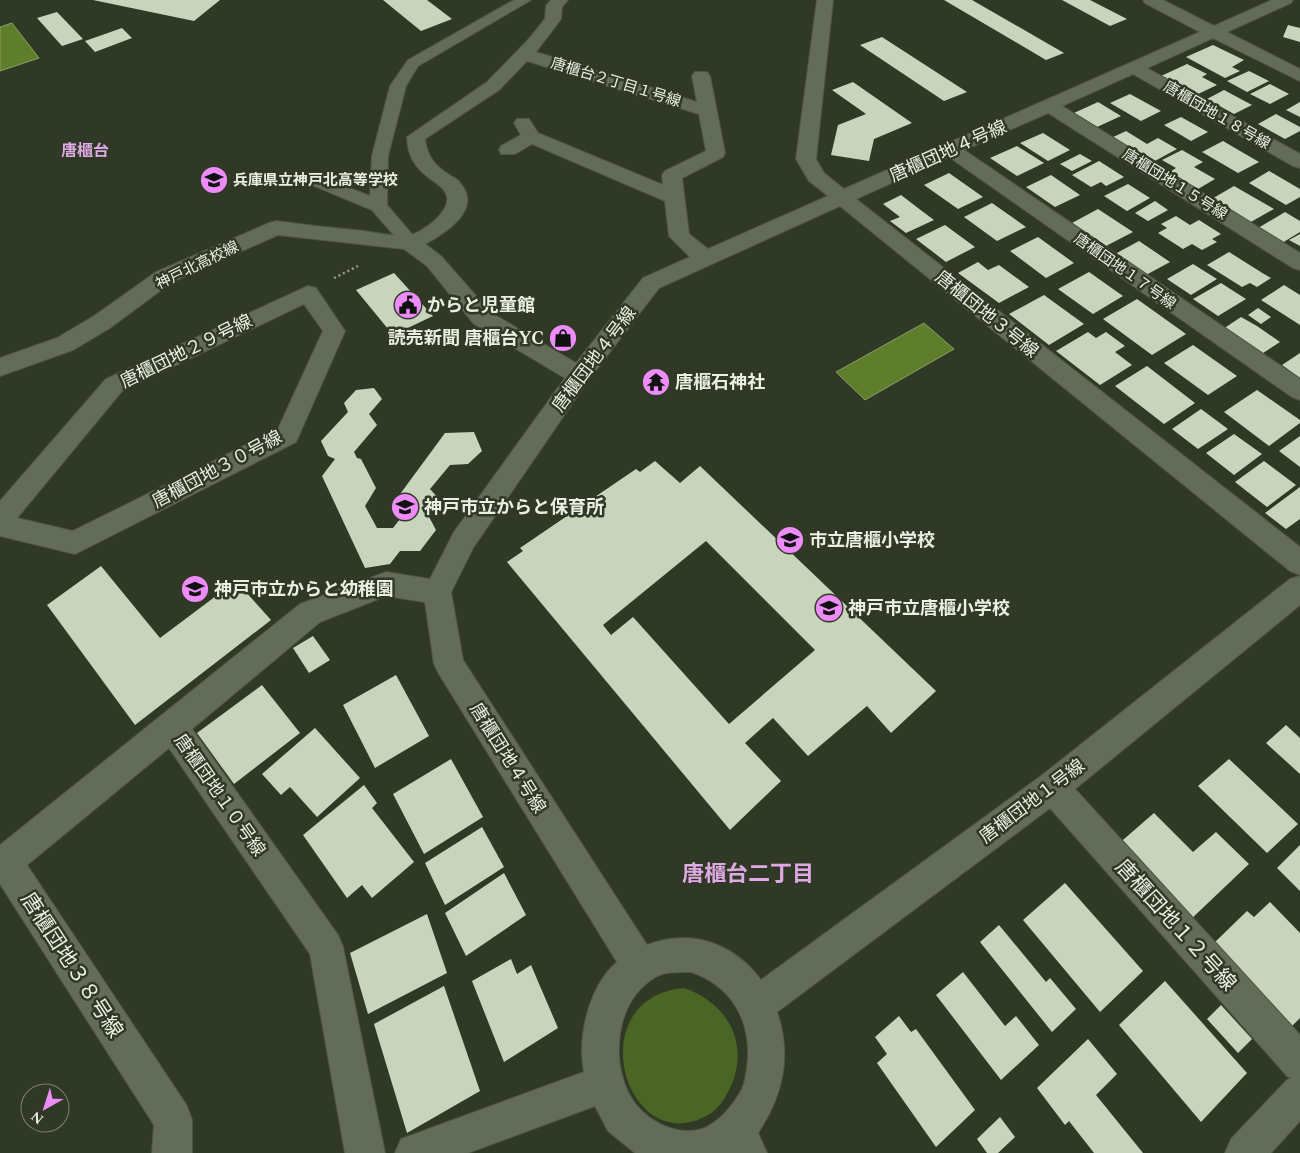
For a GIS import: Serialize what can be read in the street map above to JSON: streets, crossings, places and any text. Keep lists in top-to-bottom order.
{
  "streets": {
    "street": [
      "唐櫃台２丁目１号線",
      "唐櫃団地１８号線",
      "唐櫃団地４号線",
      "唐櫃団地１５号線",
      "神戸北高校線",
      "唐櫃団地１７号線",
      "唐櫃団地３号線",
      "唐櫃団地２９号線",
      "唐櫃団地３０号線",
      "唐櫃団地１０号線",
      "唐櫃団地１号線",
      "唐櫃団地１２号線",
      "唐櫃団地３８号線"
    ]
  },
  "crossings": [
    ["唐櫃団地１８号線", "唐櫃団地４号線"],
    ["唐櫃団地４号線", "唐櫃団地１５号線"],
    ["唐櫃団地４号線", "唐櫃団地１７号線"],
    ["唐櫃団地４号線", "唐櫃団地３号線"],
    ["唐櫃団地４号線", "唐櫃団地１０号線"],
    ["唐櫃団地２９号線", "唐櫃団地３０号線"],
    ["唐櫃団地１０号線", "唐櫃団地３８号線"],
    ["唐櫃団地１号線", "唐櫃団地１２号線"]
  ],
  "districts": ["唐櫃台", "唐櫃台二丁目"],
  "places": {
    "school or university": [
      "兵庫県立神戸北高等学校",
      "神戸市立からと保育所",
      "市立唐櫃小学校",
      "神戸市立からと幼稚園",
      "神戸市立唐櫃小学校"
    ],
    "public building": ["からと児童館"],
    "shop": ["読売新聞 唐櫃台YC"],
    "temple": ["唐櫃石神社"]
  },
  "north": "bottom left"
}
